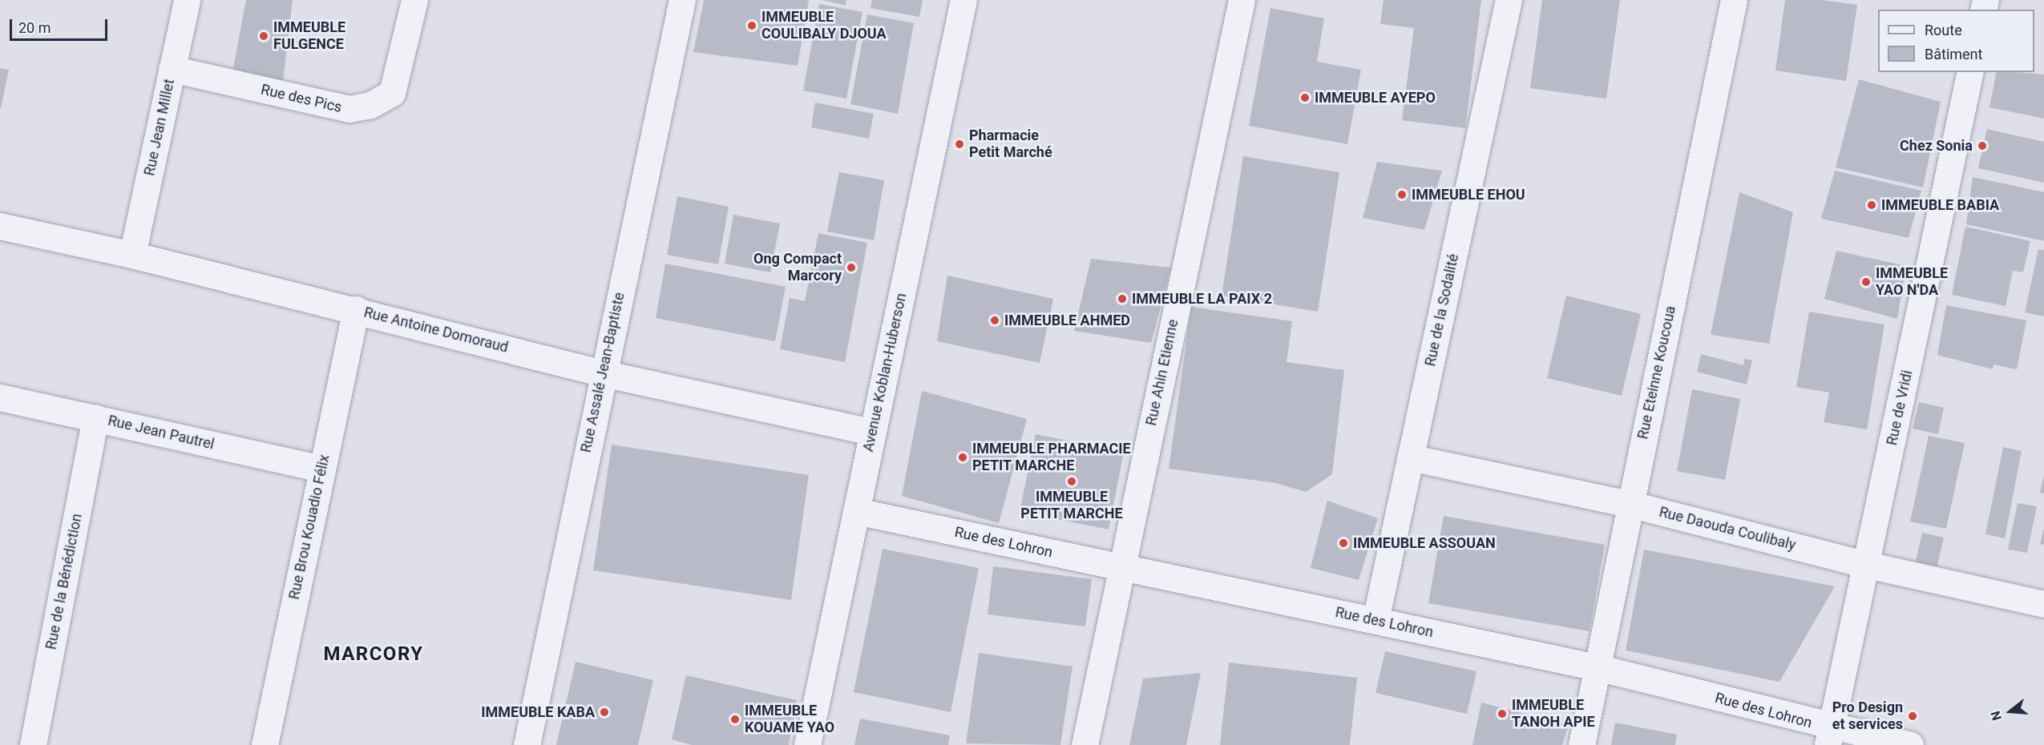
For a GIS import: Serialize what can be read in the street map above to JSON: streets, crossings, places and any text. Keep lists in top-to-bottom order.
{
  "streets": {
    "street": [
      "Rue des Pics",
      "Rue Jean Millet",
      "Rue de la Sodalité",
      "Rue Antoine Domoraud",
      "Rue Assalé Jean-Baptiste",
      "Avenue Koblan-Huberson",
      "Rue Ahin Etienne",
      "Rue Eteinne Koucoua",
      "Rue de Vridi",
      "Rue Jean Pautrel",
      "Rue Brou Kouadio Félix",
      "Rue Daouda Coulibaly",
      "Rue des Lohron",
      "Rue de la Bénédiction"
    ]
  },
  "crossings": [
    ["Rue des Pics", "Rue Jean Millet"],
    ["Rue Jean Millet", "Rue Antoine Domoraud"],
    ["Rue de la Sodalité", "Rue Daouda Coulibaly"],
    ["Rue de la Sodalité", "Rue des Lohron"],
    ["Rue Antoine Domoraud", "Rue Assalé Jean-Baptiste"],
    ["Rue Antoine Domoraud", "Avenue Koblan-Huberson"],
    ["Rue Antoine Domoraud", "Rue Brou Kouadio Félix"],
    ["Avenue Koblan-Huberson", "Rue des Lohron"],
    ["Rue Ahin Etienne", "Rue des Lohron"],
    ["Rue Eteinne Koucoua", "Rue Daouda Coulibaly"],
    ["Rue Eteinne Koucoua", "Rue des Lohron"],
    ["Rue de Vridi", "Rue Daouda Coulibaly"],
    ["Rue de Vridi", "Rue des Lohron"],
    ["Rue Jean Pautrel", "Rue Brou Kouadio Félix"],
    ["Rue Jean Pautrel", "Rue de la Bénédiction"]
  ],
  "districts": ["MARCORY"],
  "places": [
    "IMMEUBLE COULIBALY DJOUA",
    "IMMEUBLE FULGENCE",
    "IMMEUBLE AYEPO",
    "Pharmacie Petit Marché",
    "Chez Sonia",
    "IMMEUBLE EHOU",
    "IMMEUBLE BABIA",
    "Ong Compact Marcory",
    "IMMEUBLE YAO N'DA",
    "IMMEUBLE LA PAIX 2",
    "IMMEUBLE AHMED",
    "IMMEUBLE PHARMACIE PETIT MARCHE",
    "IMMEUBLE PETIT MARCHE",
    "IMMEUBLE ASSOUAN",
    "IMMEUBLE KABA",
    "IMMEUBLE TANOH APIE",
    "Pro Design et services",
    "IMMEUBLE KOUAME YAO"
  ],
  "legend": ["Route", "Bâtiment"],
  "scale_bar": "20 m",
  "north": "left"
}
